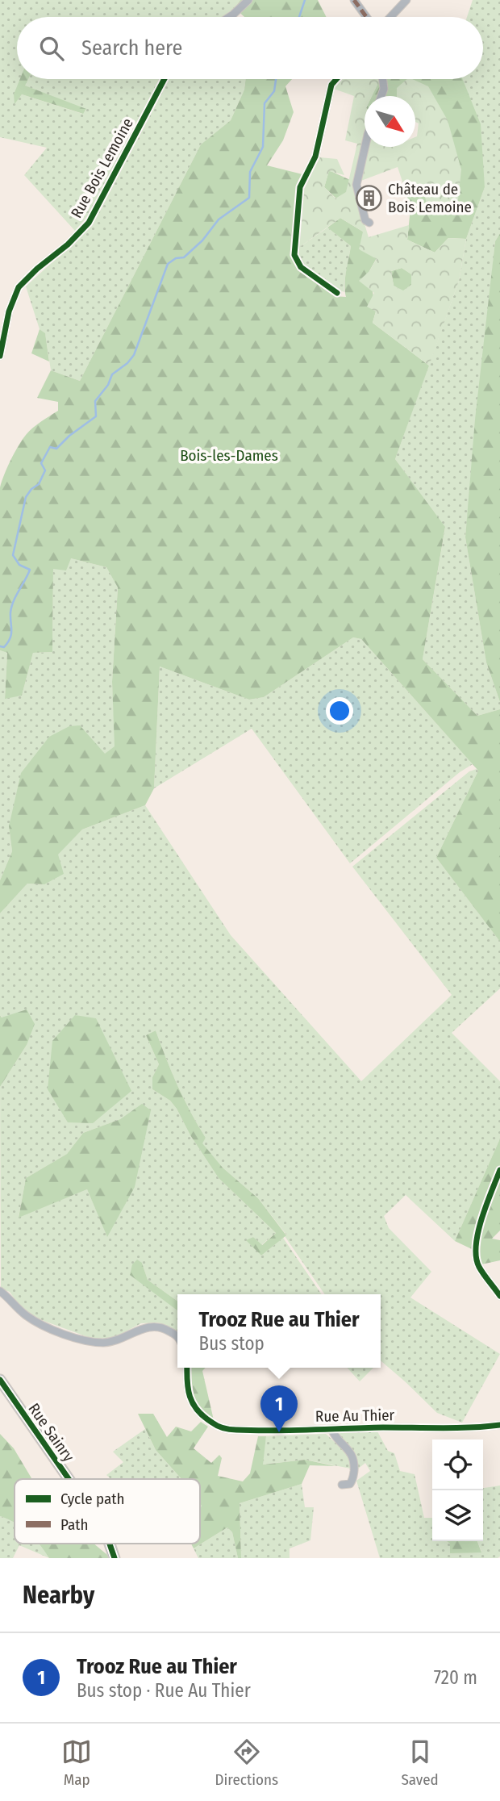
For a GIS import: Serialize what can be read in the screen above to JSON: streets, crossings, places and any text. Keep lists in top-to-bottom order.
{
  "streets": {
    "street": ["Rue Bois Lemoine", "Rue Au Thier", "Rue Sainry"]
  },
  "parks": ["Bois-les-Dames"],
  "places": {
    "building": ["Château de Bois Lemoine"]
  },
  "legend": ["Cycle path", "Path"],
  "north": "bottom right",
  "page": {
    "search": "Search here",
    "popup": ["Trooz Rue au Thier", "Bus stop"],
    "pins": "1",
    "heading": "Nearby",
    "list": [
      {
        "mark": "1",
        "name": "Trooz Rue au Thier",
        "note": "Bus stop · Rue Au Thier",
        "value": "720 m"
      }
    ],
    "nav": ["Map", "Directions", "Saved"]
  }
}
